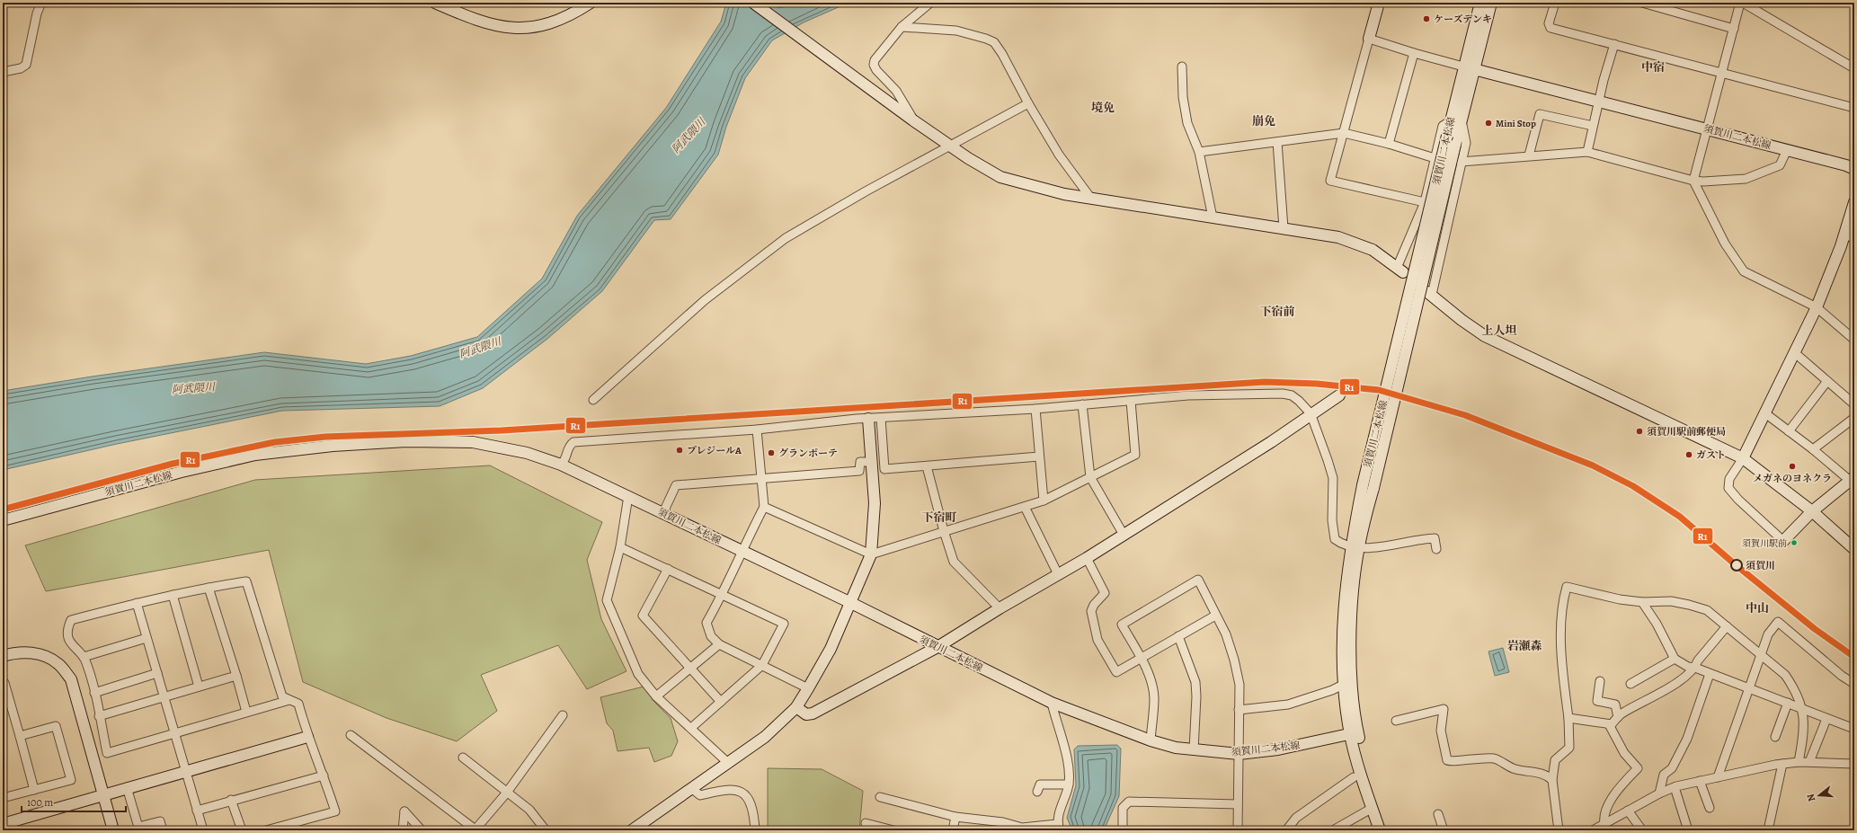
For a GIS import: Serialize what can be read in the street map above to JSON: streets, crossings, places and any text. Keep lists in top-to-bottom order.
{
  "streets": {
    "street": ["須賀川二本松線"]
  },
  "districts": [
    "中宿",
    "境免",
    "崩免",
    "下宿前",
    "上人坦",
    "下宿町",
    "中山",
    "岩瀬森"
  ],
  "water": ["阿武隈川"],
  "places": [
    "ケーズデンキ",
    "Mini Stop",
    "須賀川駅前郵便局",
    "プレジールA",
    "グランポーテ",
    "ガスト",
    "メガネのヨネクラ",
    "須賀川駅前",
    "須賀川"
  ],
  "lines": ["transit line R1"],
  "scale_bar": "100 m",
  "north": "left"
}
